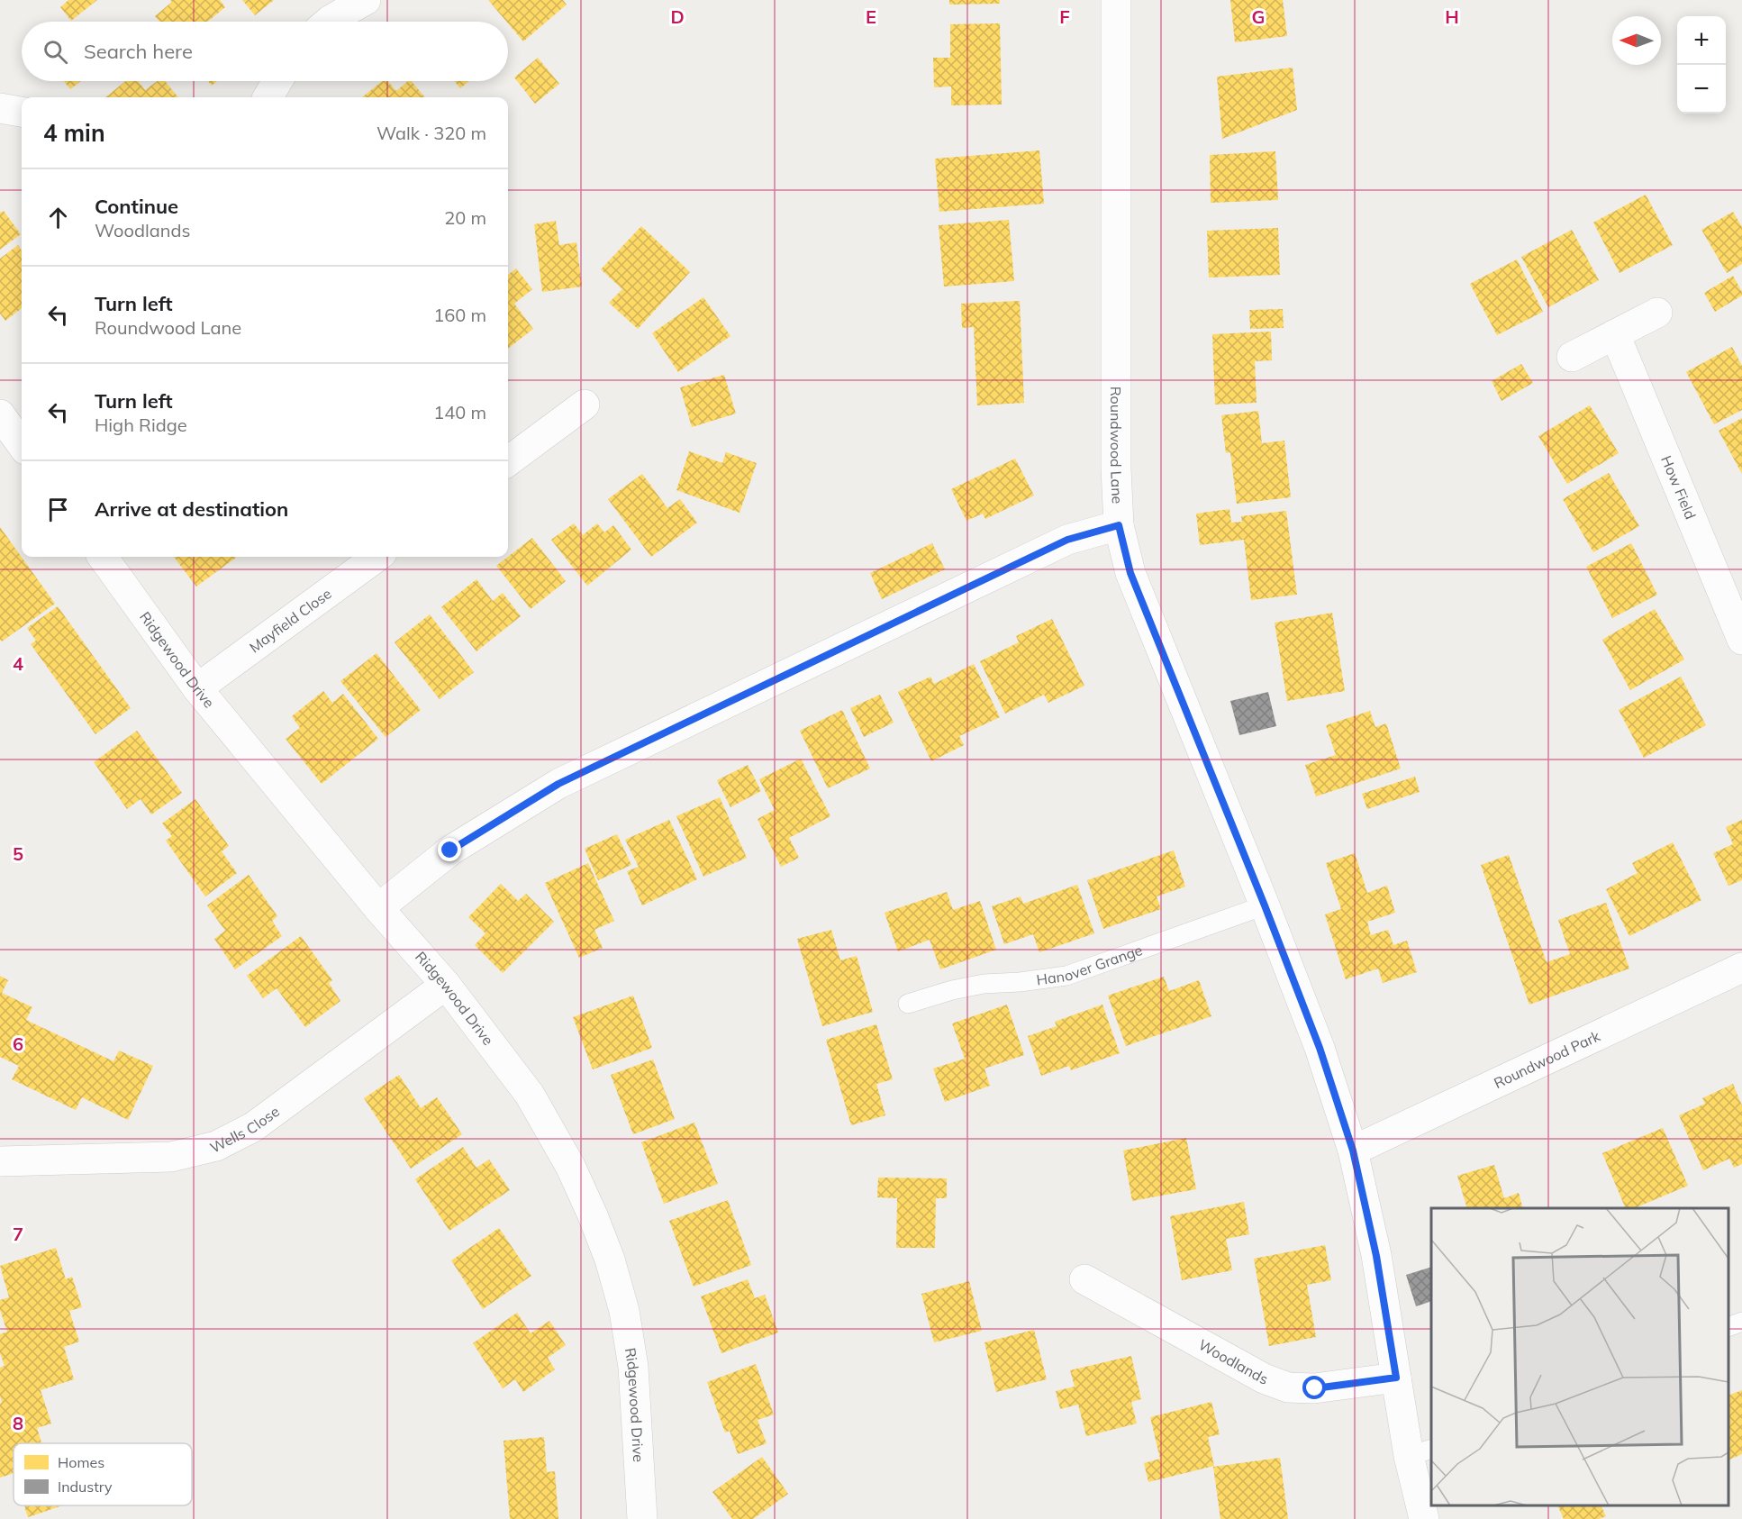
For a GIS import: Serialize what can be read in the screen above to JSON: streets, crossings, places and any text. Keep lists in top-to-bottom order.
{
  "streets": {
    "street": [
      "Roundwood Lane",
      "How Field",
      "Mayfield Close",
      "Ridgewood Drive",
      "Roundwood Park",
      "Wells Close",
      "Woodlands"
    ],
    "lane": ["Hanover Grange"]
  },
  "crossings": [
    ["Roundwood Lane", "Hanover Grange"],
    ["Roundwood Lane", "Roundwood Park"],
    ["Roundwood Lane", "Woodlands"],
    ["Mayfield Close", "Ridgewood Drive"],
    ["Ridgewood Drive", "Wells Close"]
  ],
  "legend": ["Homes", "Industry"],
  "north": "left",
  "page": {
    "map_buttons": ["+", "−"],
    "search": "Search here",
    "heading": ["4 min", "Walk · 320 m"],
    "list": [
      ["Continue", "Woodlands", "20 m"],
      ["Turn left", "Roundwood Lane", "160 m"],
      ["Turn left", "High Ridge", "140 m"],
      "Arrive at destination"
    ]
  },
  "grid": {
    "columns": [
      "D",
      "E",
      "F",
      "G",
      "H"
    ],
    "rows": [
      "4",
      "5",
      "6",
      "7",
      "8"
    ]
  }
}
